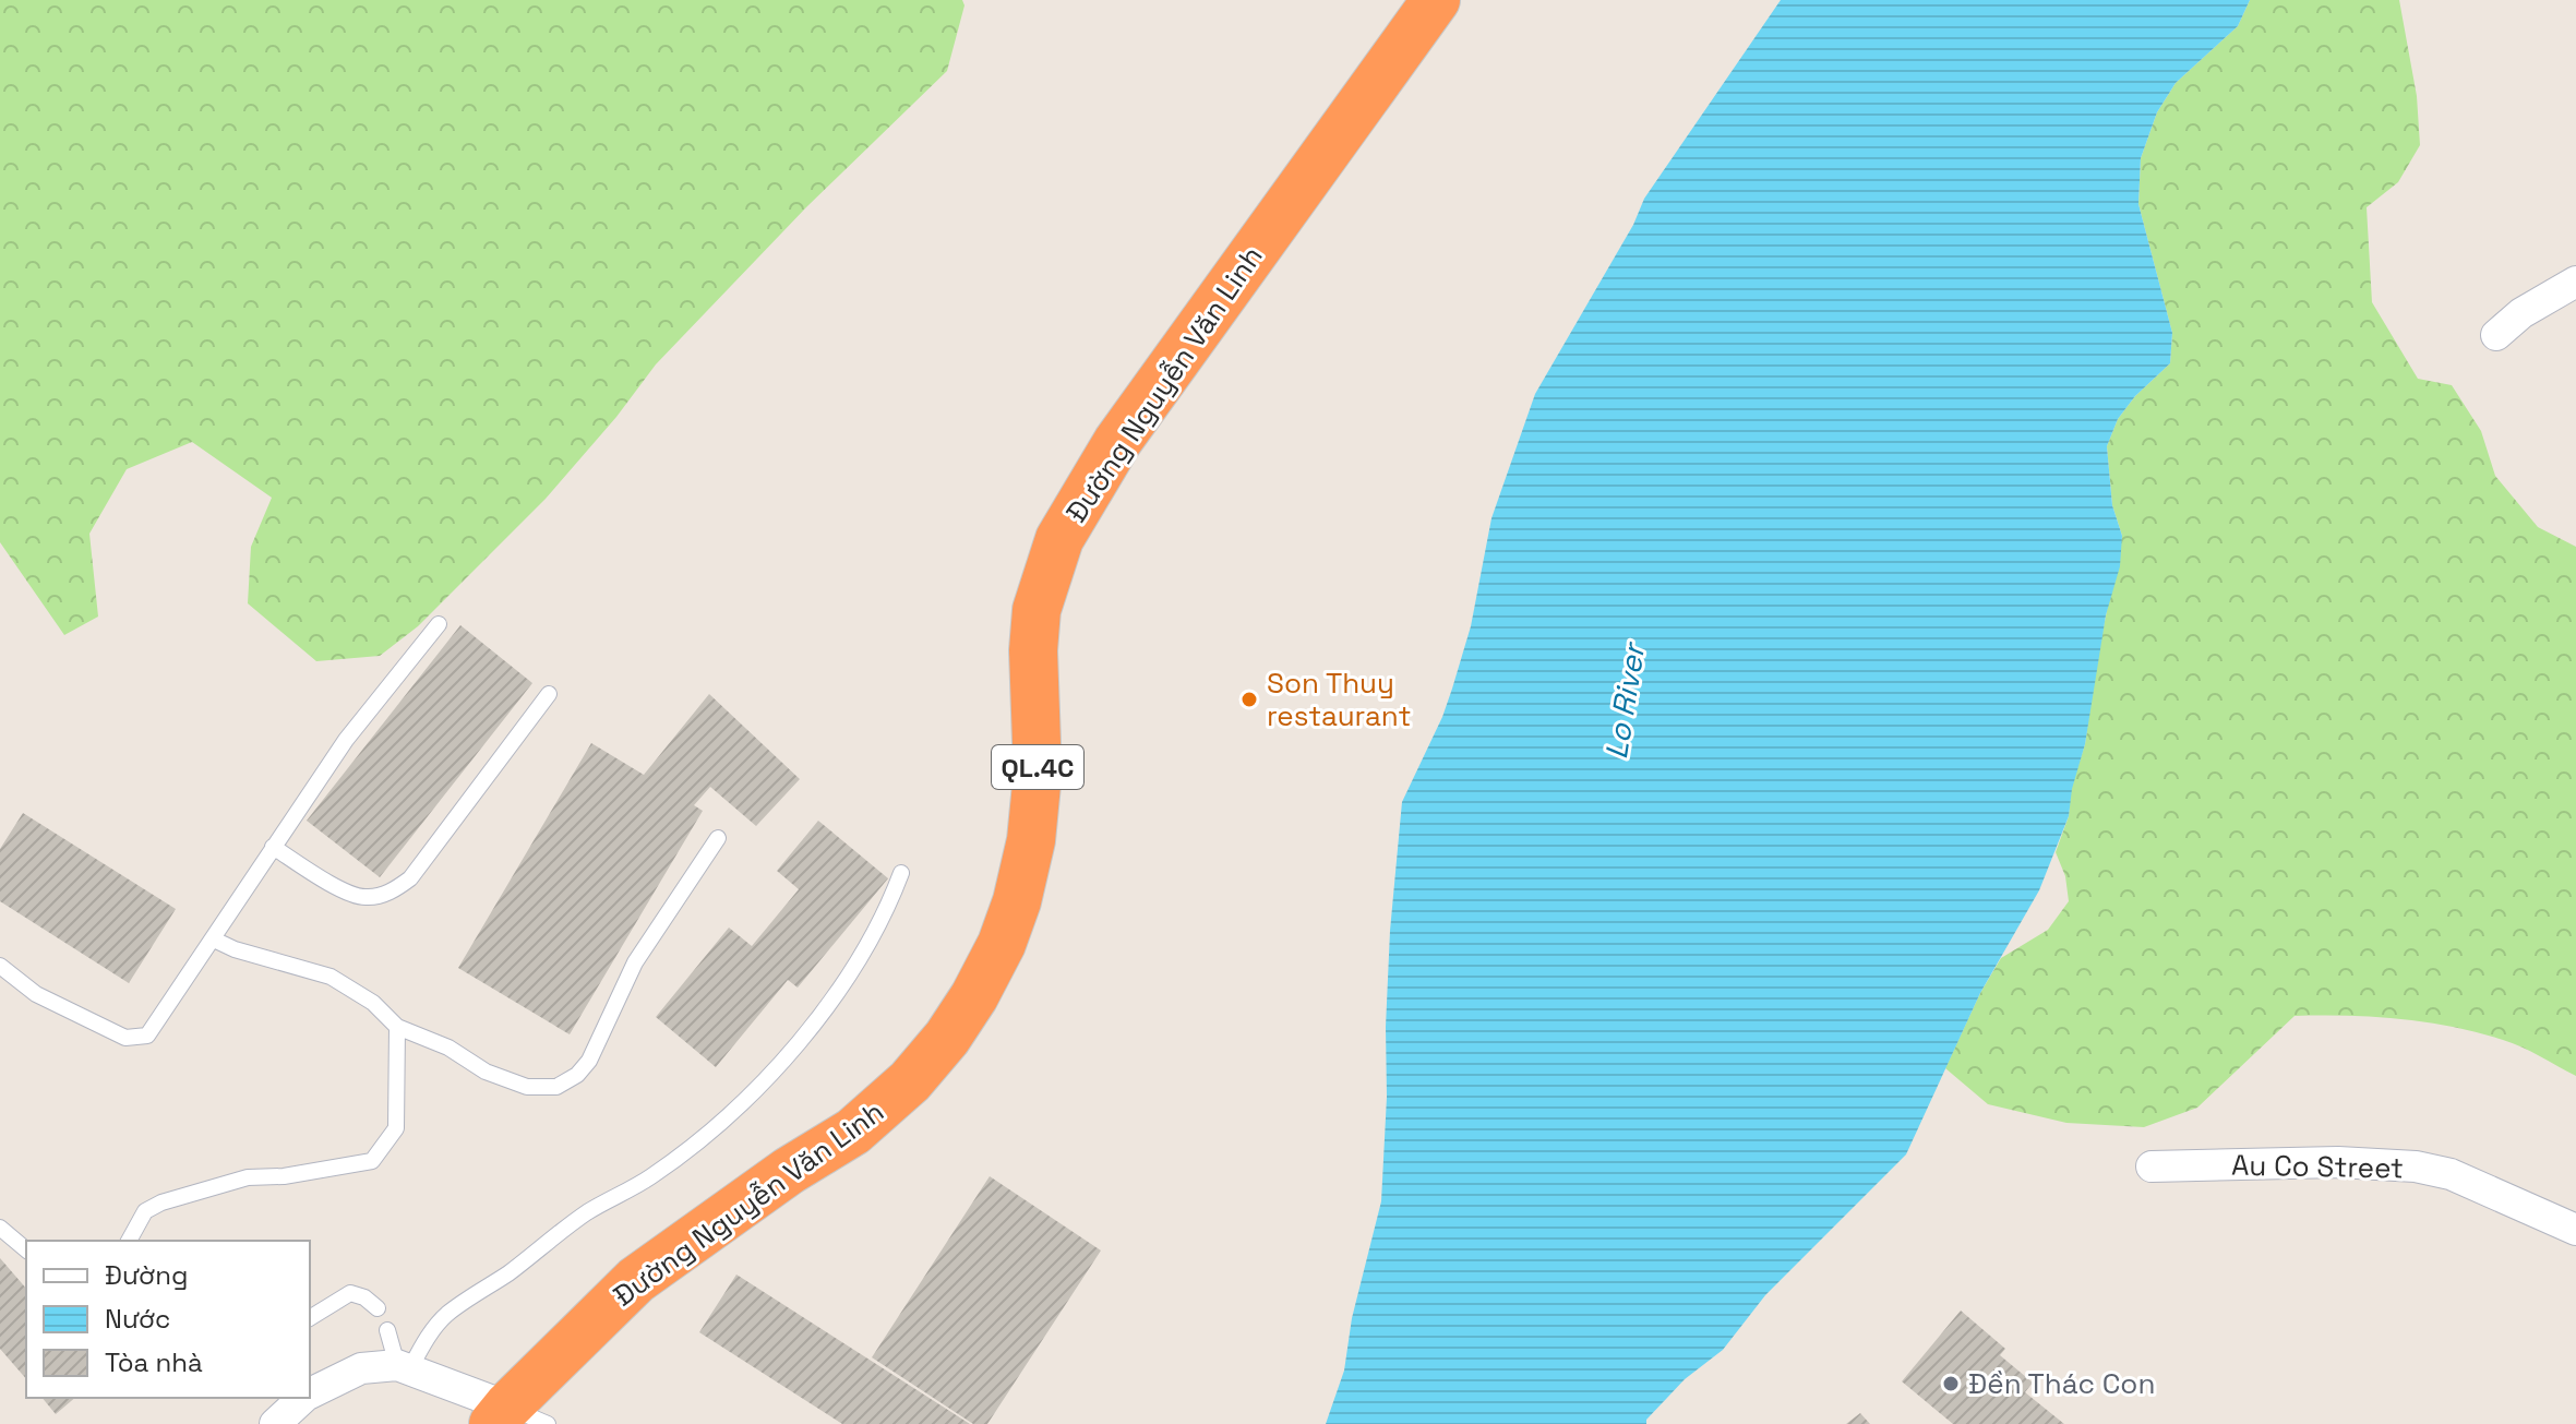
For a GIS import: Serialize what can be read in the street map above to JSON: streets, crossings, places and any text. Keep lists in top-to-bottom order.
{
  "streets": {
    "highway": ["Đường Nguyễn Văn Linh", "QL.4C"],
    "street": ["Au Co Street"]
  },
  "water": ["Lo River"],
  "places": ["Son Thuy restaurant", "Đền Thác Con"],
  "legend": ["Đường", "Nước", "Tòa nhà"]
}
